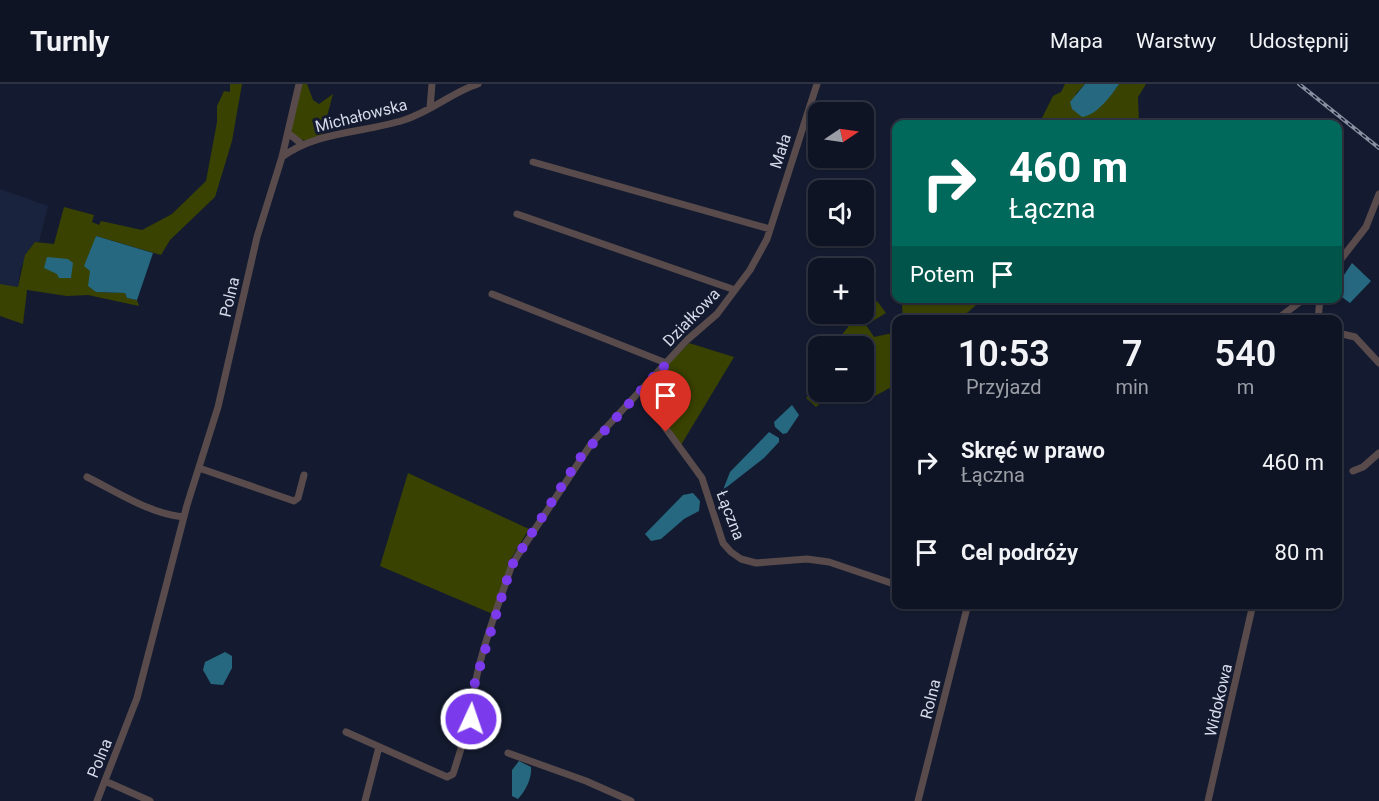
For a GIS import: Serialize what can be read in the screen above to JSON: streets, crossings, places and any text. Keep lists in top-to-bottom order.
{
  "streets": {
    "street": [
      "Michałowska",
      "Mała",
      "Polna",
      "Działkowa",
      "Łączna",
      "Rolna",
      "Widokowa"
    ]
  },
  "crossings": [
    ["Michałowska", "Polna"],
    ["Mała", "Działkowa"],
    ["Działkowa", "Łączna"]
  ],
  "north": "right",
  "page": {
    "header": "Turnly",
    "nav": ["Mapa", "Warstwy", "Udostępnij"],
    "map_buttons": ["+", "−"],
    "turn": ["460 m", "Łączna"],
    "then": "Potem",
    "eta": [
      "10:53",
      "Przyjazd",
      "7",
      "min",
      "540",
      "m"
    ],
    "list": [
      {
        "name": "Skręć w prawo",
        "note": "Łączna",
        "value": "460 m"
      },
      {
        "name": "Cel podróży",
        "value": "80 m"
      }
    ]
  }
}
